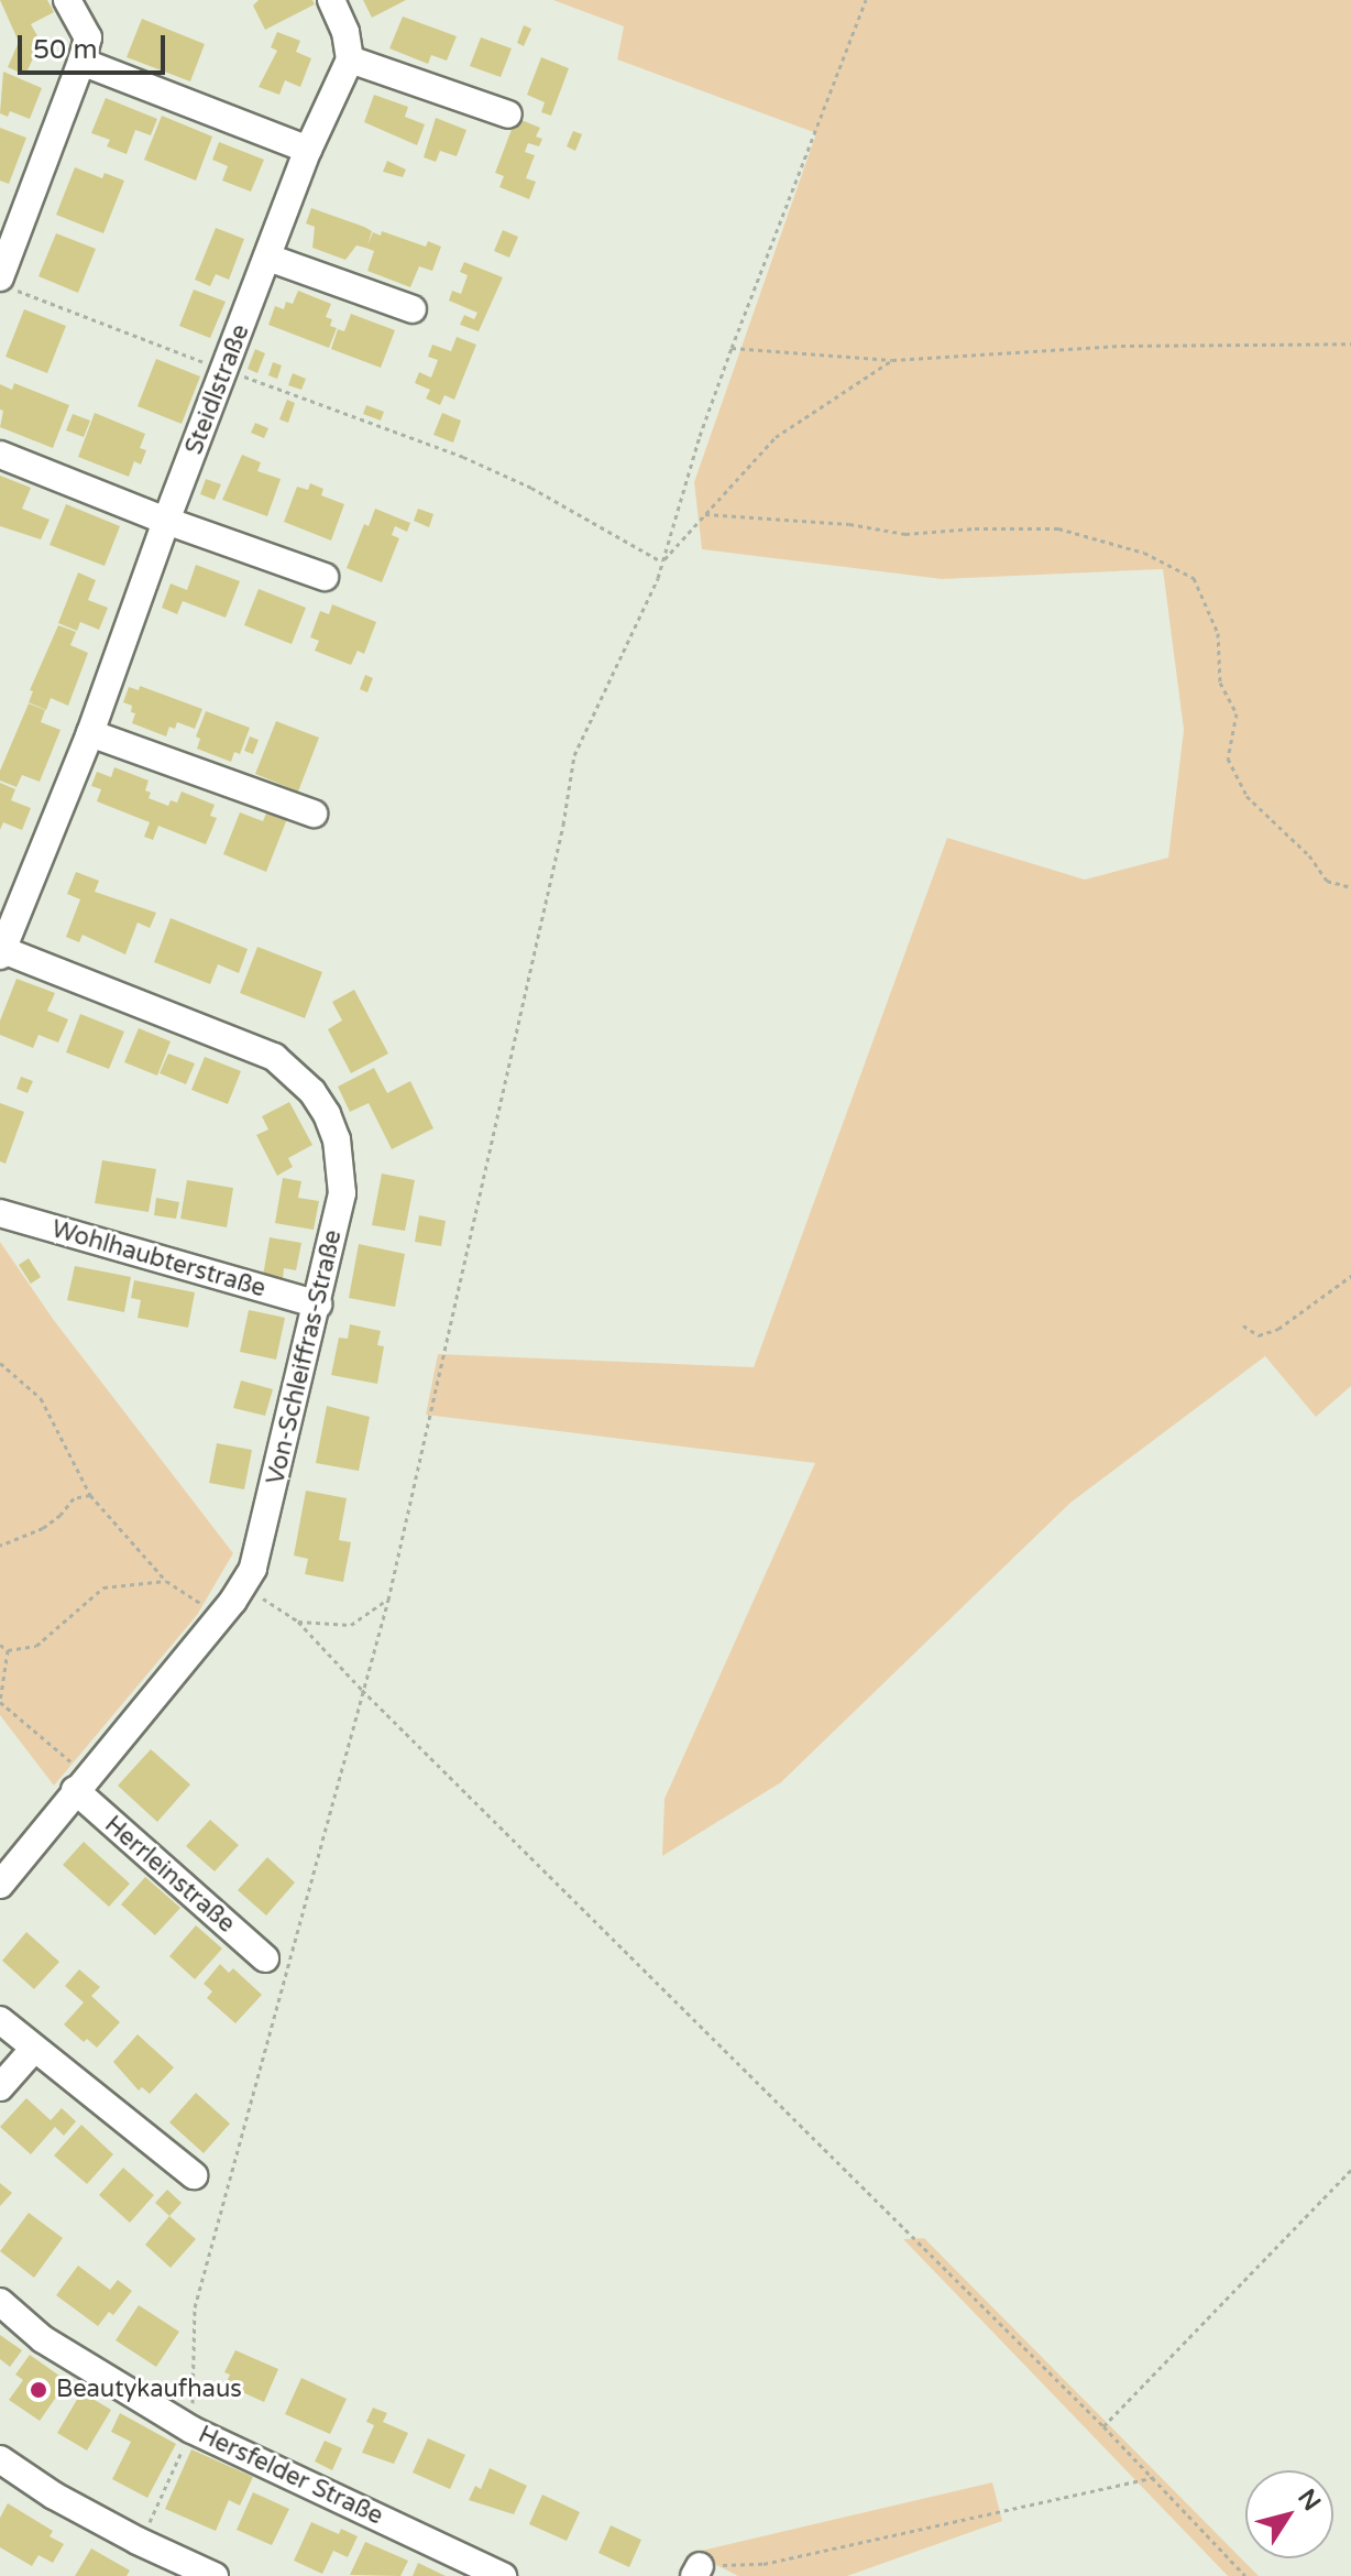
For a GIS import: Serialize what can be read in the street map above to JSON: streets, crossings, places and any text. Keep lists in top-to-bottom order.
{
  "streets": {
    "street": [
      "Steidlstraße",
      "Wohlhaubterstraße",
      "Von-Schleiffras-Straße",
      "Herrleinstraße",
      "Hersfelder Straße"
    ]
  },
  "crossings": [
    ["Steidlstraße", "Von-Schleiffras-Straße"],
    ["Wohlhaubterstraße", "Von-Schleiffras-Straße"],
    ["Von-Schleiffras-Straße", "Herrleinstraße"]
  ],
  "places": ["Beautykaufhaus"],
  "scale_bar": "50 m",
  "north": "top right"
}
